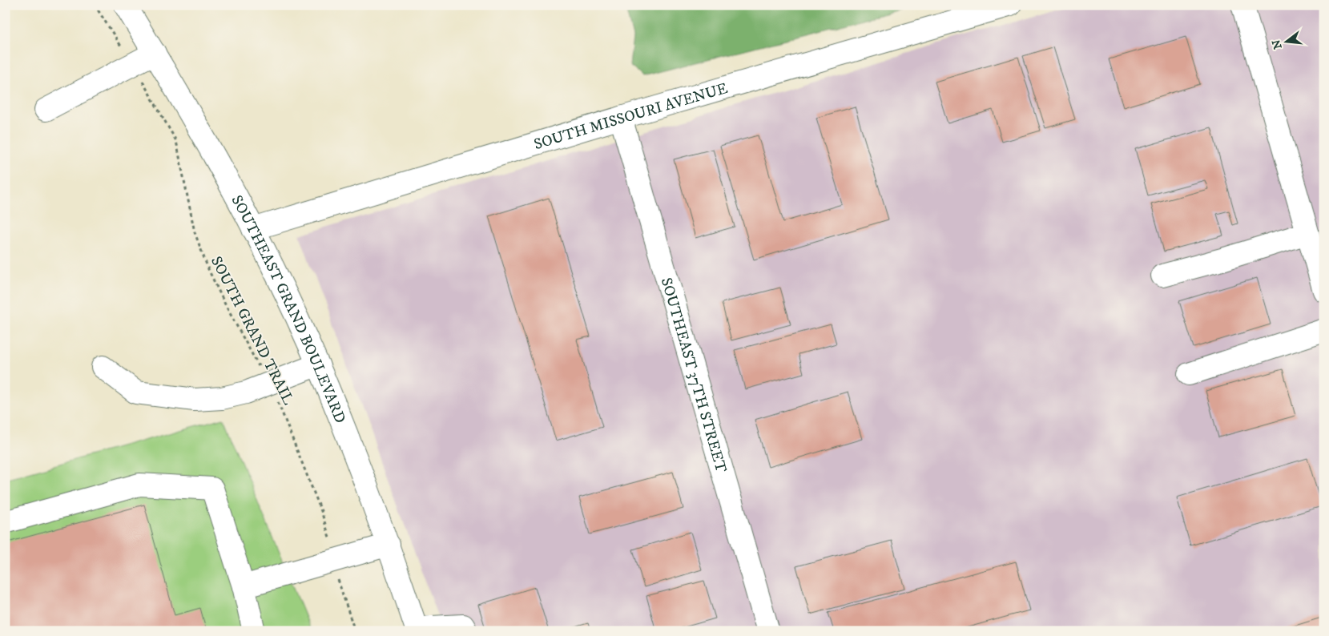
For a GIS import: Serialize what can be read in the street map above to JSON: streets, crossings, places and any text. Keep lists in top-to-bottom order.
{
  "streets": {
    "street": ["SOUTH MISSOURI AVENUE", "SOUTHEAST GRAND BOULEVARD", "SOUTHEAST 37TH STREET"],
    "path": ["SOUTH GRAND TRAIL"]
  },
  "crossings": [
    ["SOUTH MISSOURI AVENUE", "SOUTHEAST GRAND BOULEVARD"],
    ["SOUTH MISSOURI AVENUE", "SOUTHEAST 37TH STREET"]
  ],
  "north": "left"
}
